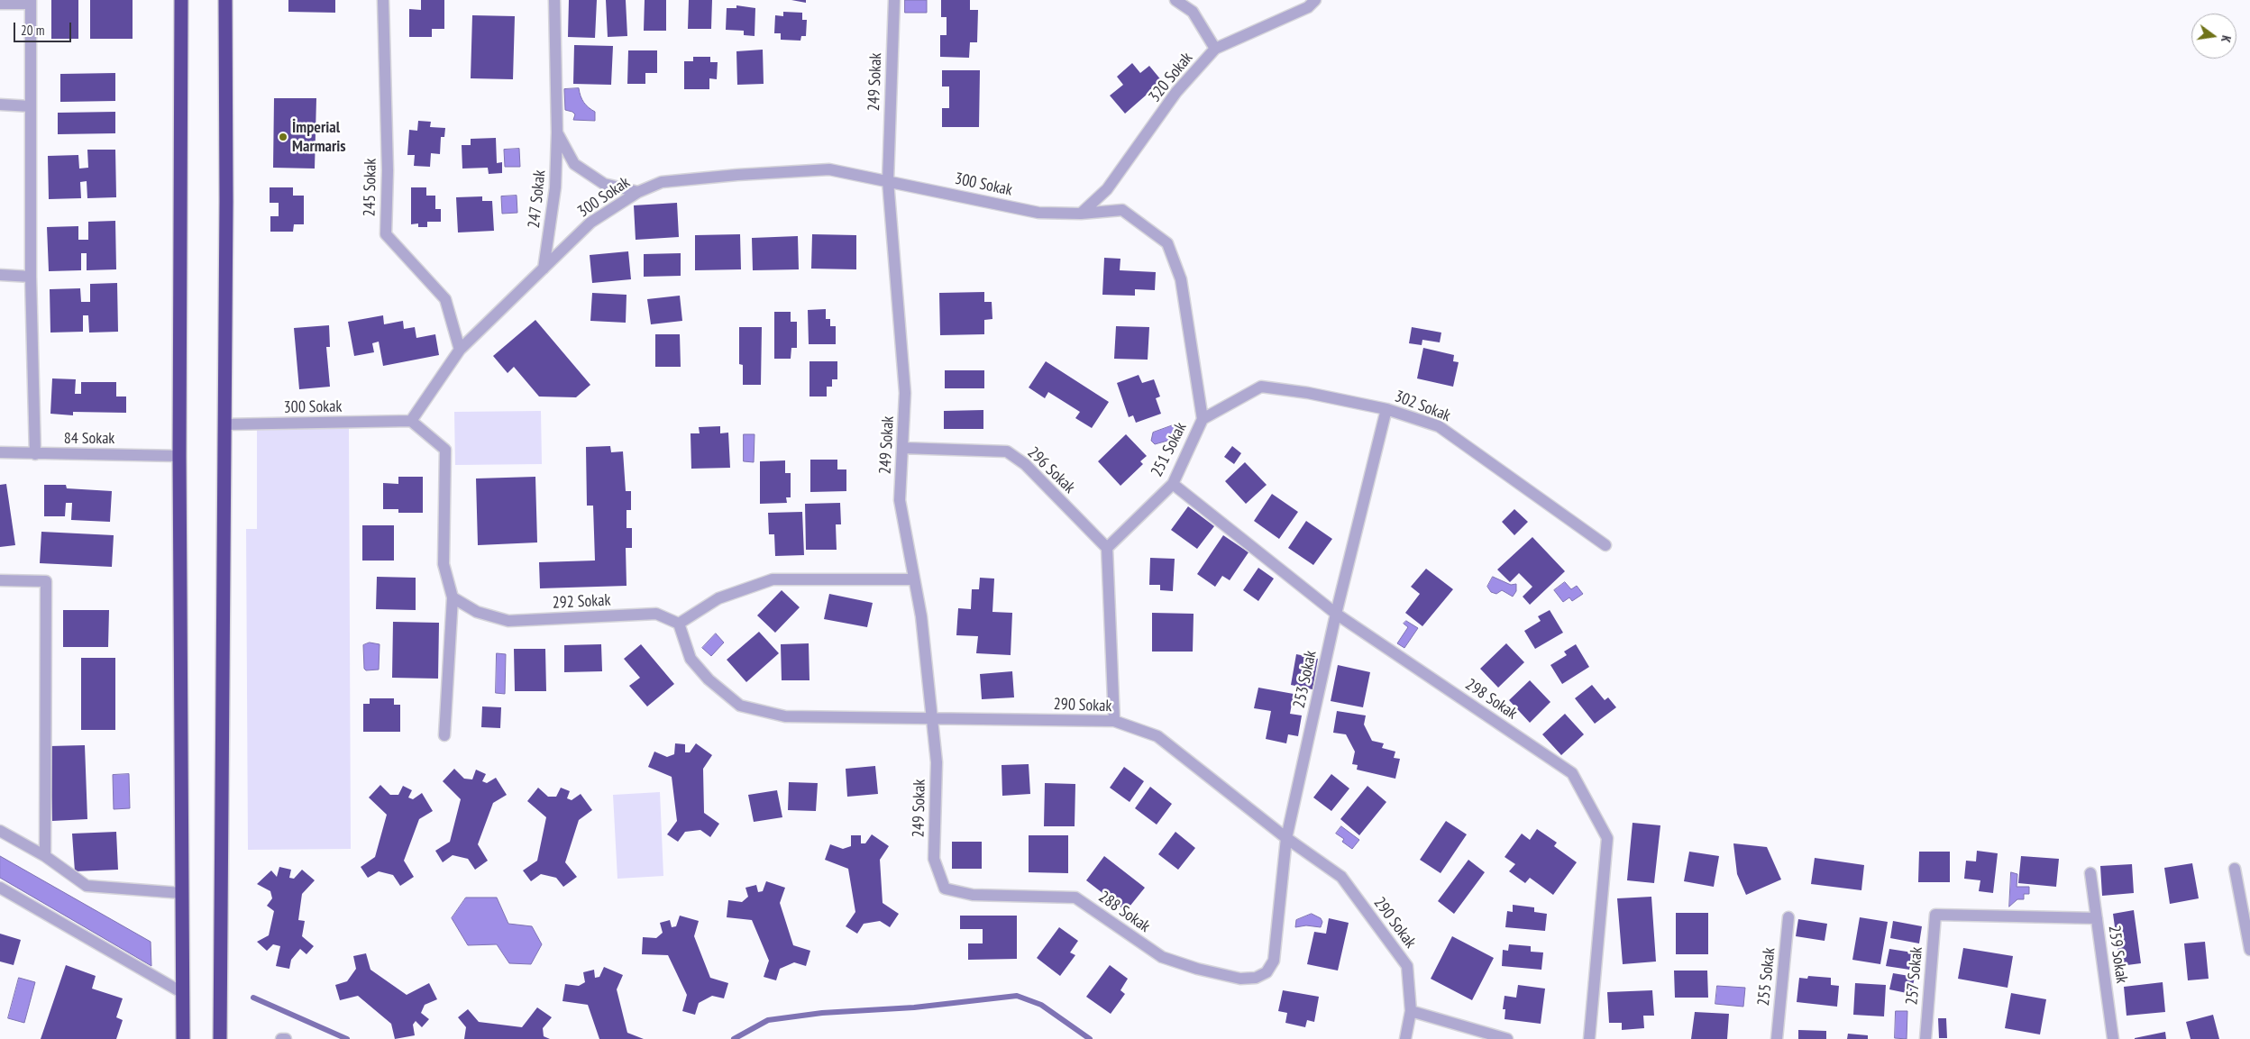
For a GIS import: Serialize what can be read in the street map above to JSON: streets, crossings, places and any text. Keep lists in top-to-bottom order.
{
  "streets": {
    "street": [
      "320 Sokak",
      "249 Sokak",
      "300 Sokak",
      "245 Sokak",
      "247 Sokak",
      "302 Sokak",
      "84 Sokak",
      "251 Sokak",
      "296 Sokak",
      "292 Sokak",
      "253 Sokak",
      "298 Sokak",
      "290 Sokak",
      "288 Sokak",
      "259 Sokak",
      "257 Sokak",
      "255 Sokak"
    ]
  },
  "crossings": [
    ["320 Sokak", "300 Sokak"],
    ["320 Sokak", "251 Sokak"],
    ["249 Sokak", "300 Sokak"],
    ["249 Sokak", "296 Sokak"],
    ["249 Sokak", "290 Sokak"],
    ["249 Sokak", "288 Sokak"],
    ["300 Sokak", "245 Sokak"],
    ["300 Sokak", "247 Sokak"],
    ["300 Sokak", "251 Sokak"],
    ["302 Sokak", "251 Sokak"],
    ["302 Sokak", "253 Sokak"],
    ["251 Sokak", "296 Sokak"],
    ["251 Sokak", "298 Sokak"],
    ["292 Sokak", "290 Sokak"],
    ["253 Sokak", "298 Sokak"],
    ["253 Sokak", "290 Sokak"],
    ["253 Sokak", "288 Sokak"],
    ["259 Sokak", "257 Sokak"]
  ],
  "places": ["İmperial Marmaris"],
  "scale_bar": "20 m",
  "north": "right"
}
